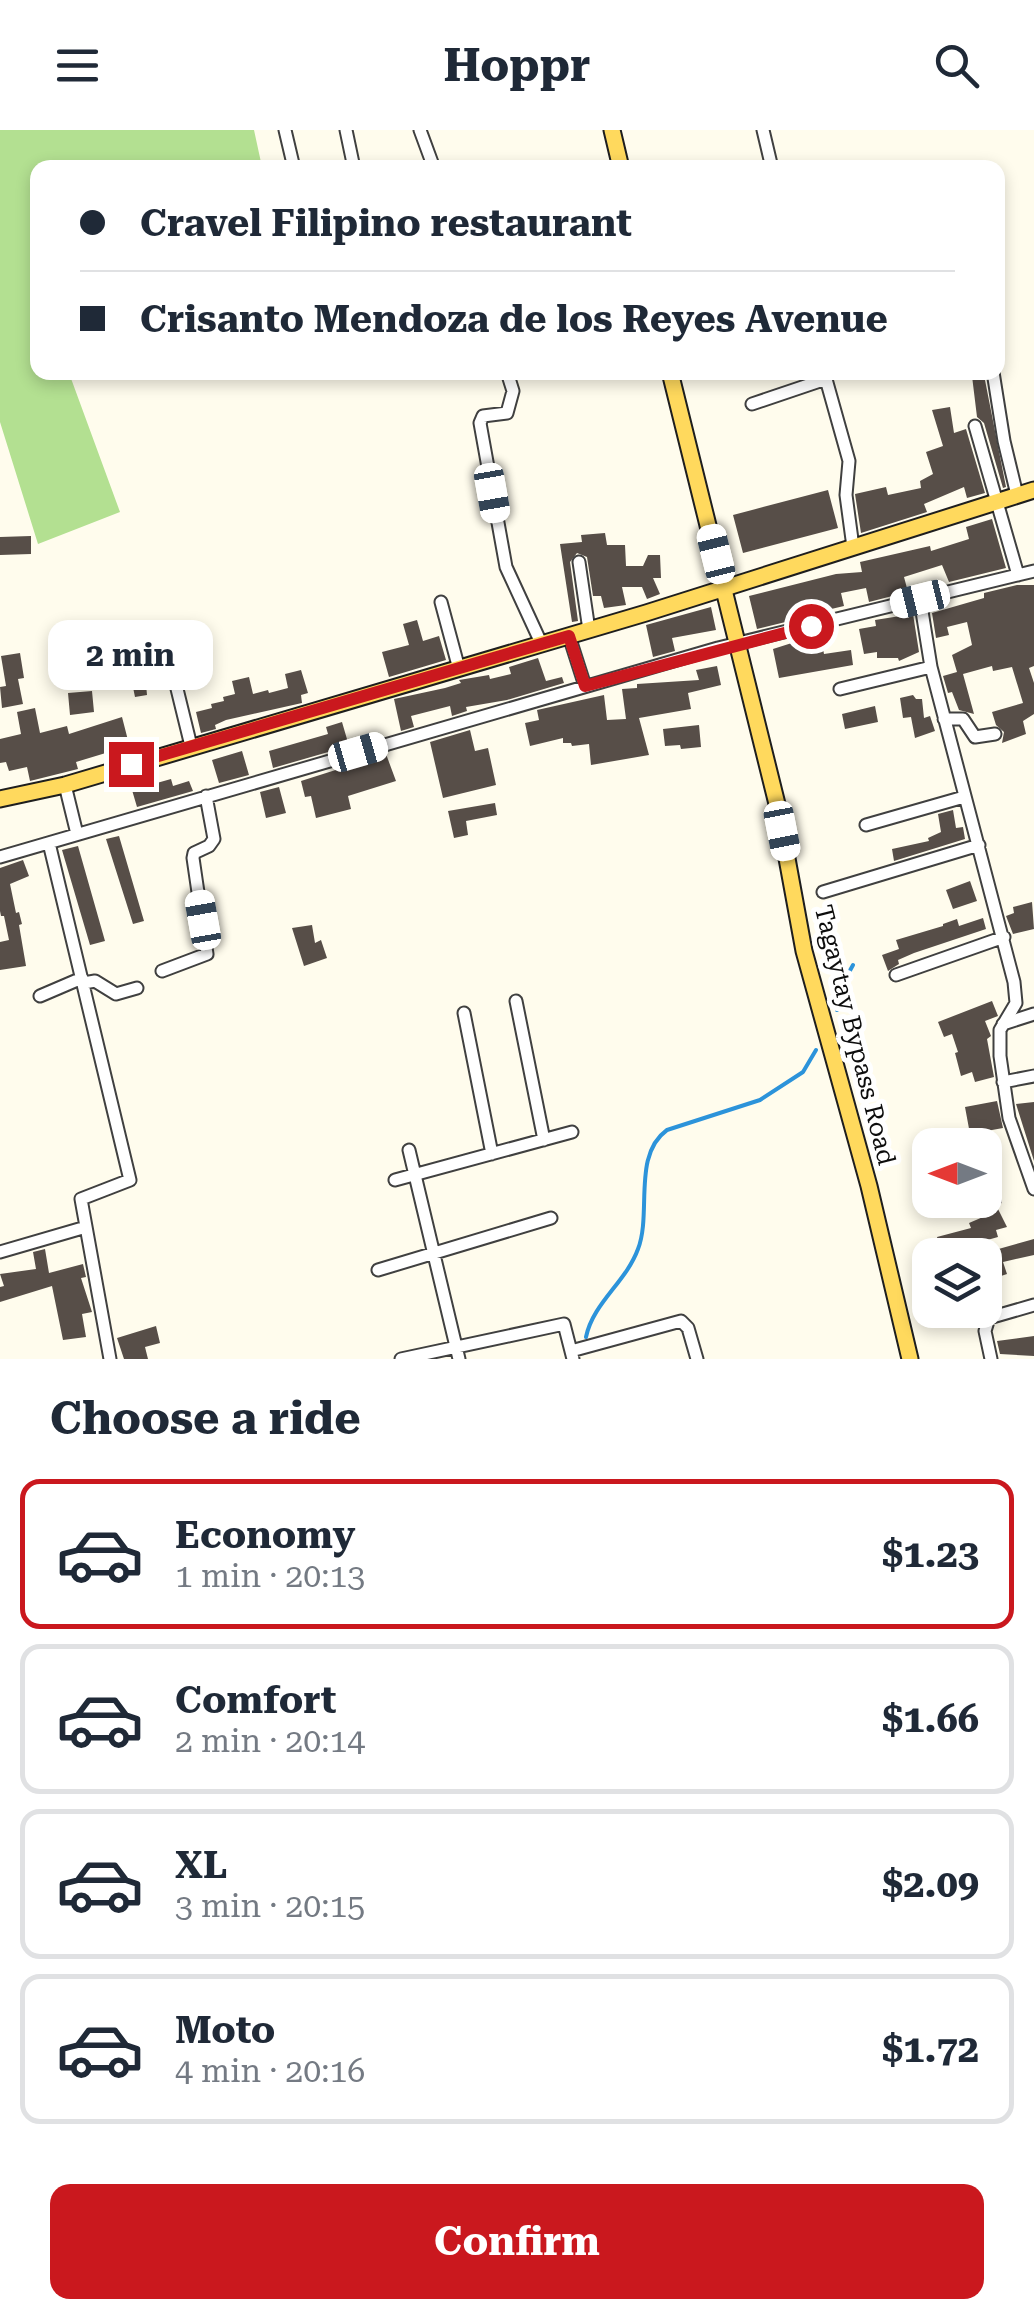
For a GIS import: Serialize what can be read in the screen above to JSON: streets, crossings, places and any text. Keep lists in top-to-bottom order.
{
  "streets": {
    "main road": ["Tagaytay Bypass Road"]
  },
  "north": "left",
  "page": {
    "header": "Hoppr",
    "banner": ["Cravel Filipino restaurant", "Crisanto Mendoza de los Reyes Avenue"],
    "bubble": "2 min",
    "heading": "Choose a ride",
    "list": [
      {
        "name": "Economy",
        "note": "1 min · 20:13",
        "value": "$1.23"
      },
      {
        "name": "Comfort",
        "note": "2 min · 20:14",
        "value": "$1.66"
      },
      {
        "name": "XL",
        "note": "3 min · 20:15",
        "value": "$2.09"
      },
      {
        "name": "Moto",
        "note": "4 min · 20:16",
        "value": "$1.72"
      }
    ],
    "buttons": "Confirm"
  }
}
